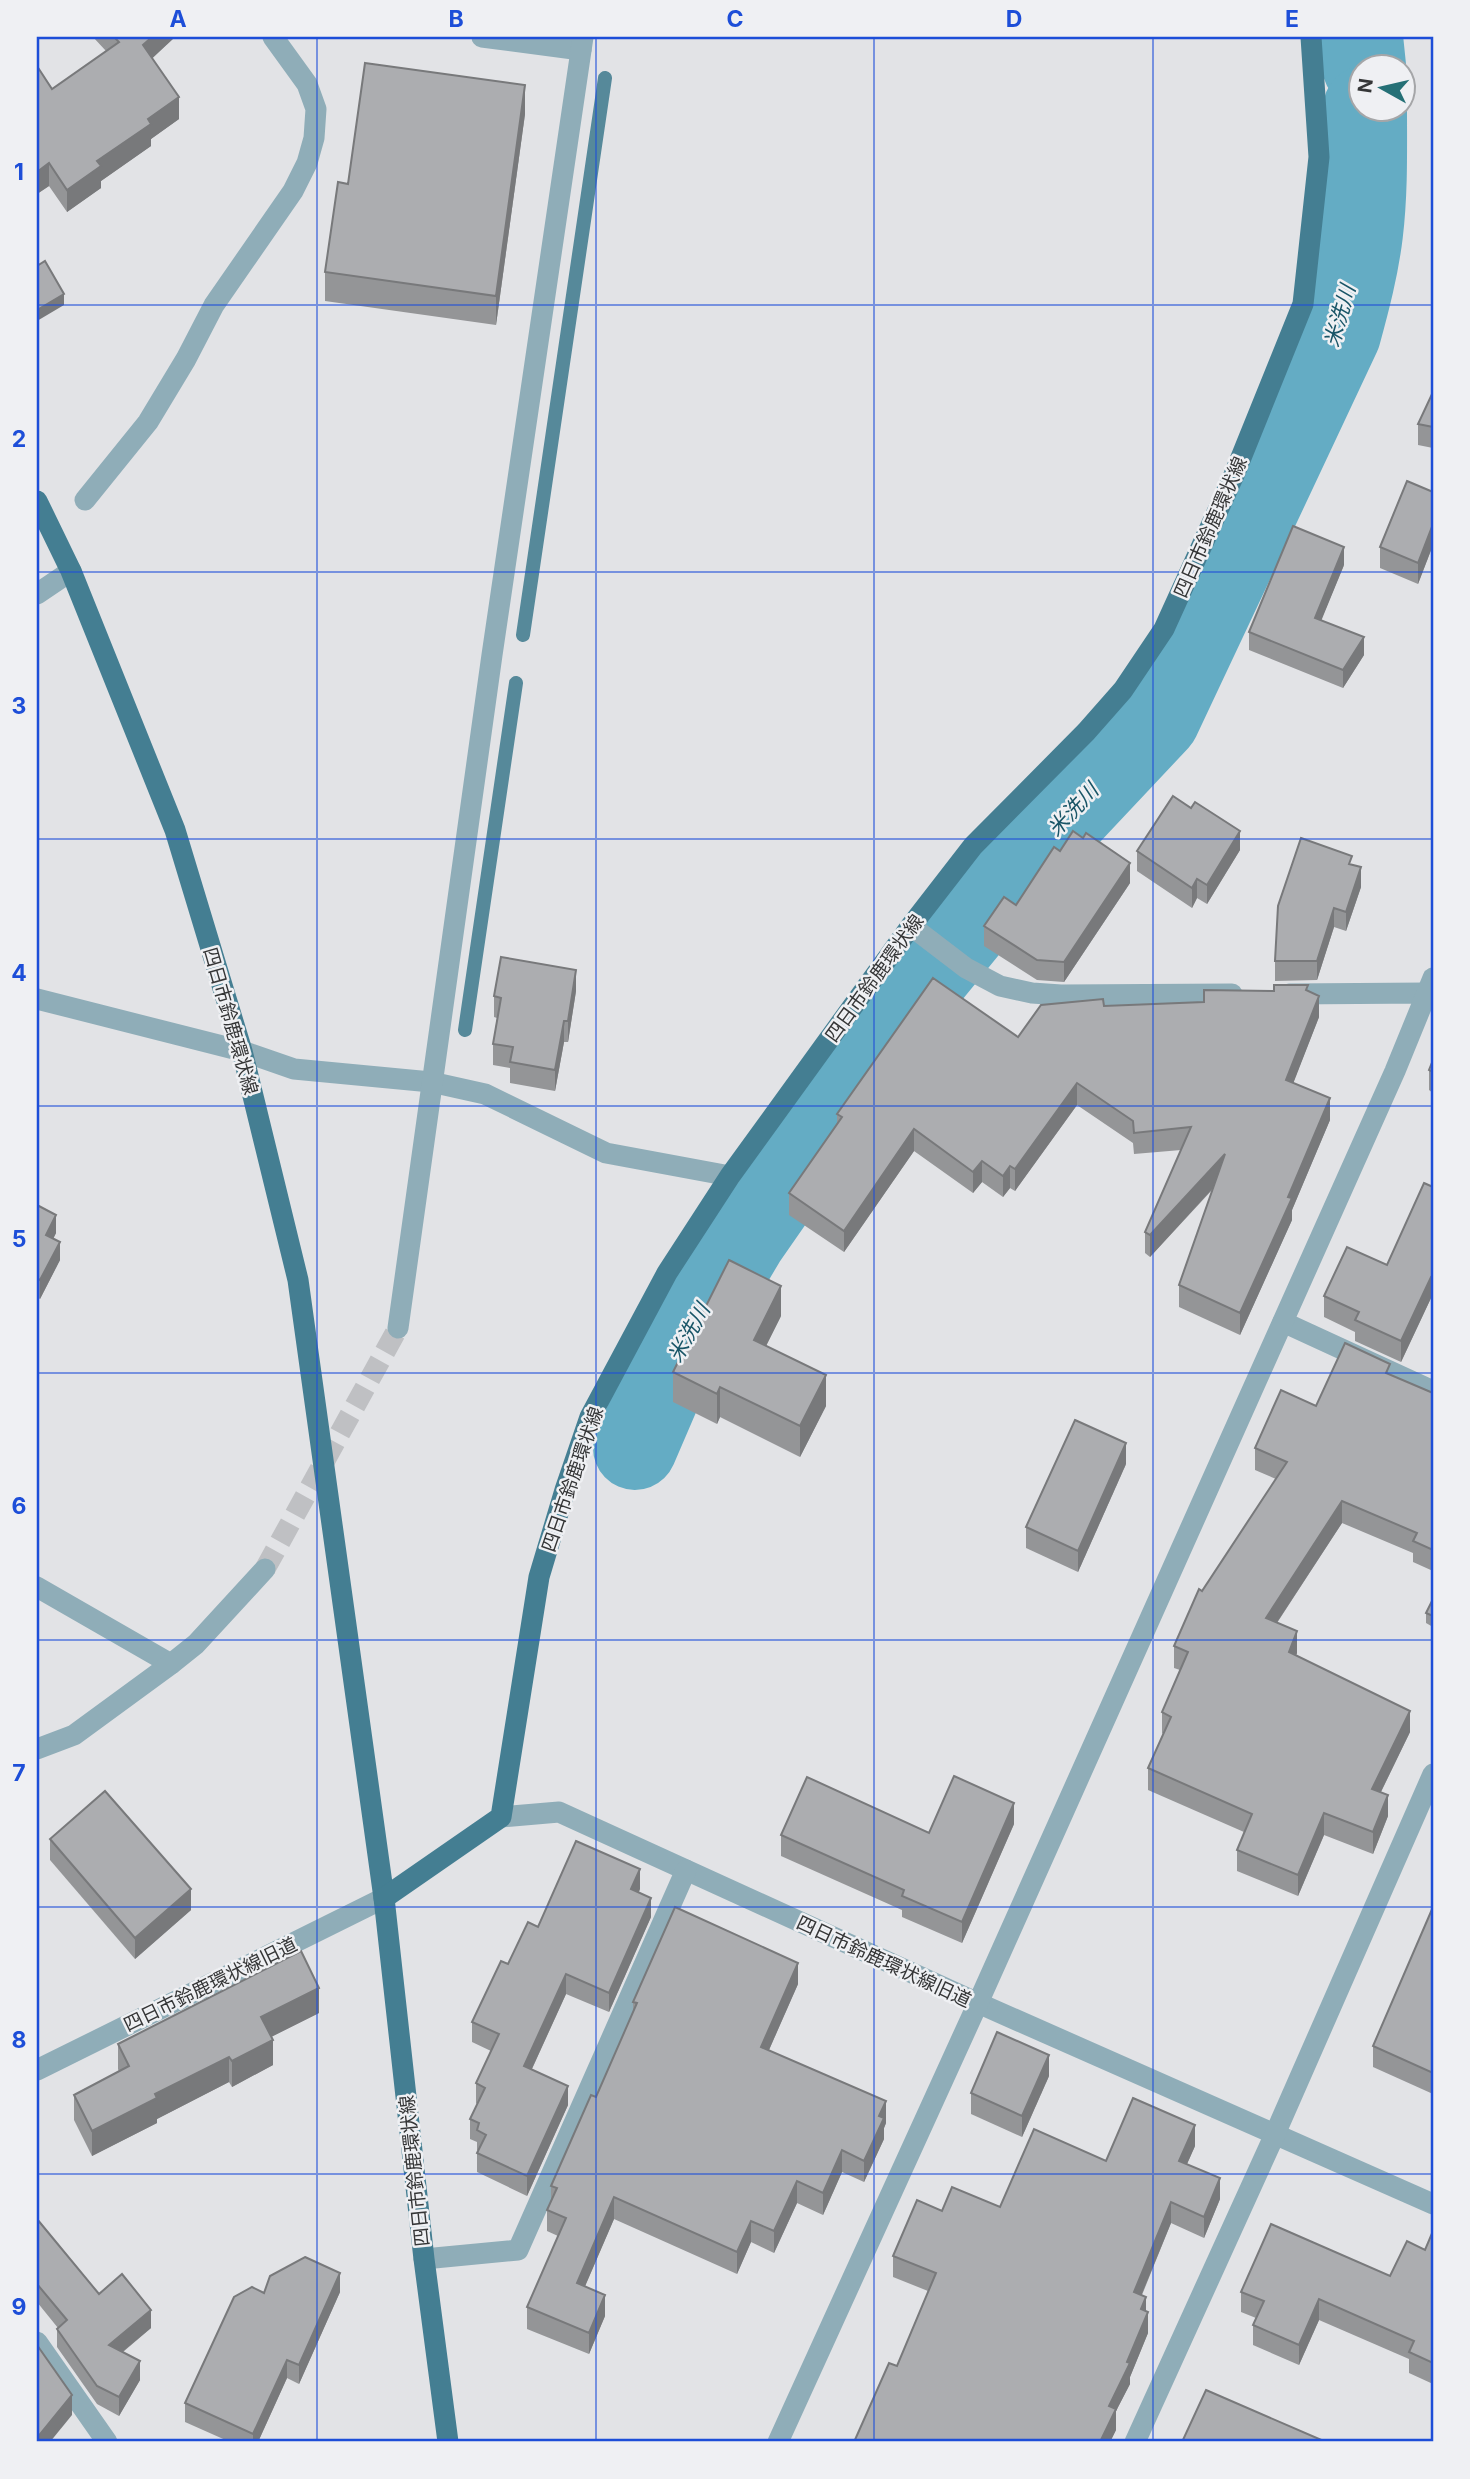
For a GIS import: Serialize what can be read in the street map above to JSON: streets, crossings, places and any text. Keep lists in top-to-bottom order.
{
  "streets": {
    "main road": ["四日市鈴鹿環状線"],
    "street": ["四日市鈴鹿環状線旧道"]
  },
  "crossings": [
    ["四日市鈴鹿環状線", "四日市鈴鹿環状線旧道"]
  ],
  "water": ["米洗川"],
  "north": "left",
  "grid": {
    "columns": [
      "A",
      "B",
      "C",
      "D",
      "E"
    ],
    "rows": [
      "1",
      "2",
      "3",
      "4",
      "5",
      "6",
      "7",
      "8",
      "9"
    ]
  }
}
